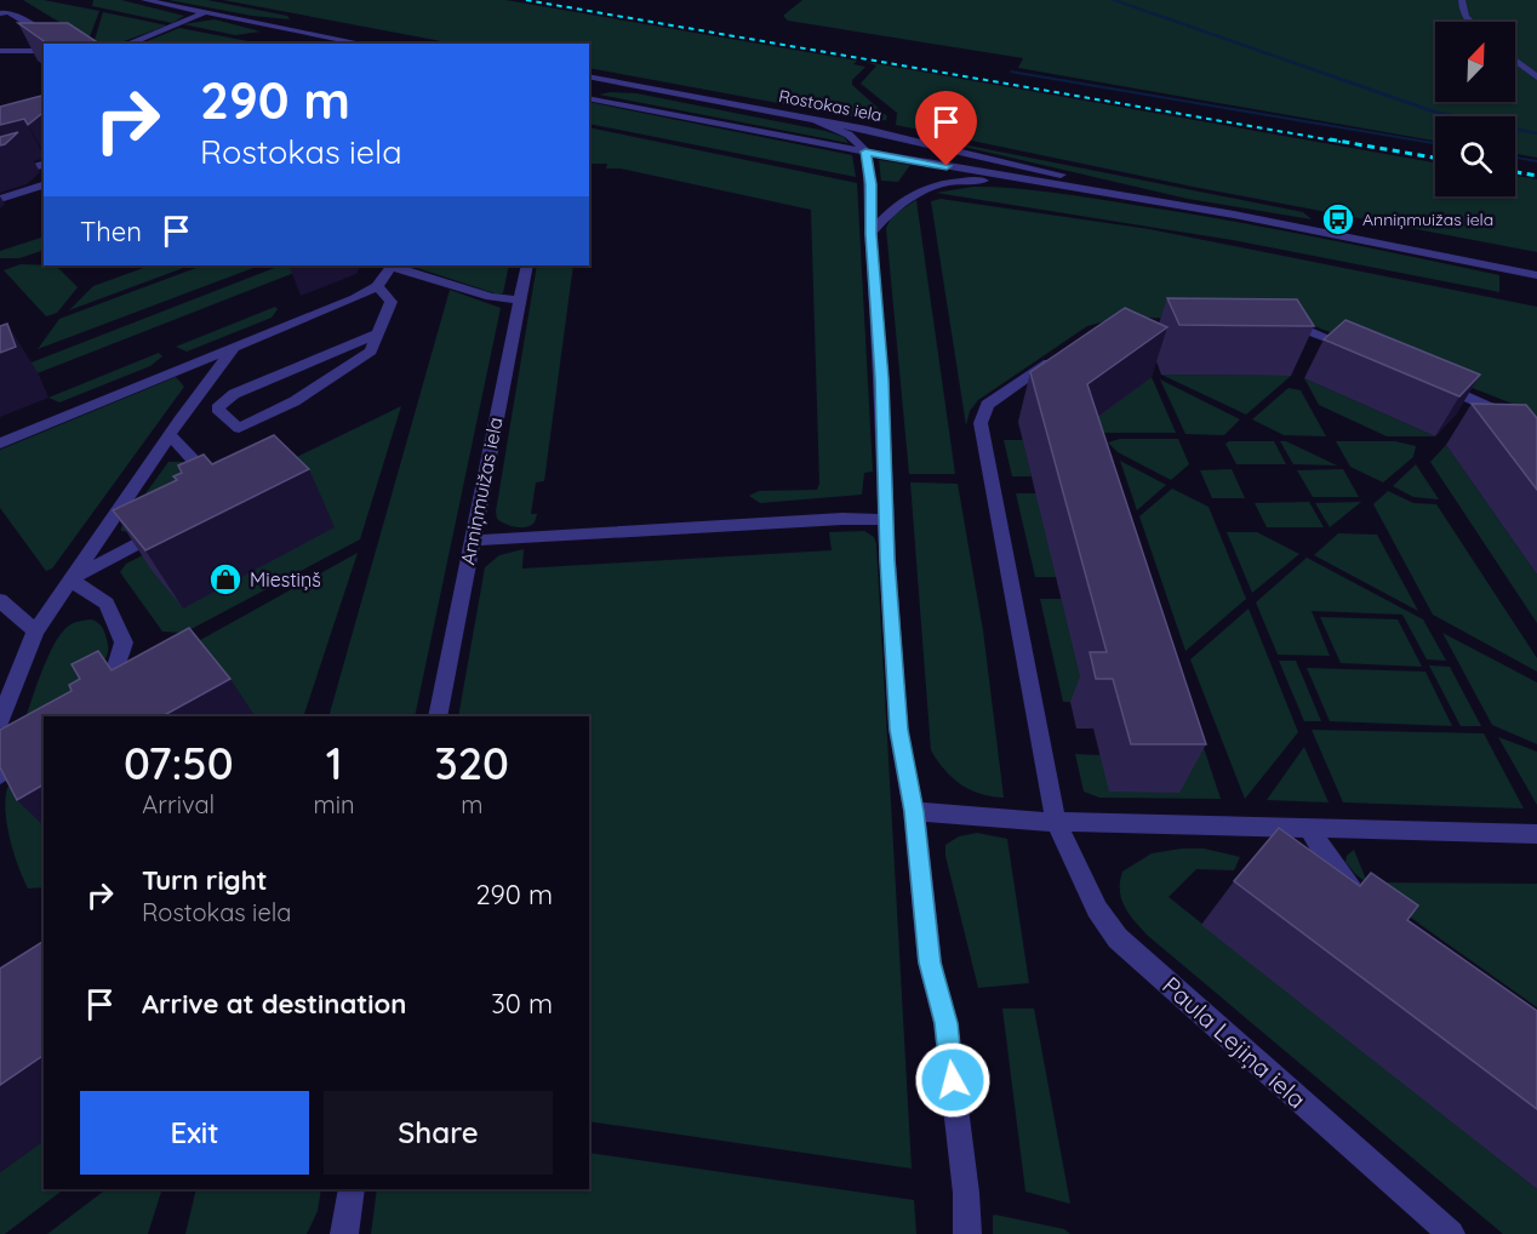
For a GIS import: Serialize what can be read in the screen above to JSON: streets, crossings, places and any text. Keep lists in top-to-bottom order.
{
  "streets": {
    "street": ["Rostokas iela", "Anniņmuižas iela", "Paula Lejiņa iela"]
  },
  "places": {
    "bus stop": ["Anniņmuižas iela"],
    "shop": ["Miestiņš"]
  },
  "north": "top right",
  "page": {
    "turn": ["290 m", "Rostokas iela"],
    "then": "Then",
    "eta": [
      "07:50",
      "Arrival",
      "1",
      "min",
      "320",
      "m"
    ],
    "list": [
      {
        "name": "Turn right",
        "note": "Rostokas iela",
        "value": "290 m"
      },
      {
        "name": "Arrive at destination",
        "value": "30 m"
      }
    ],
    "buttons": ["Exit", "Share"]
  }
}
